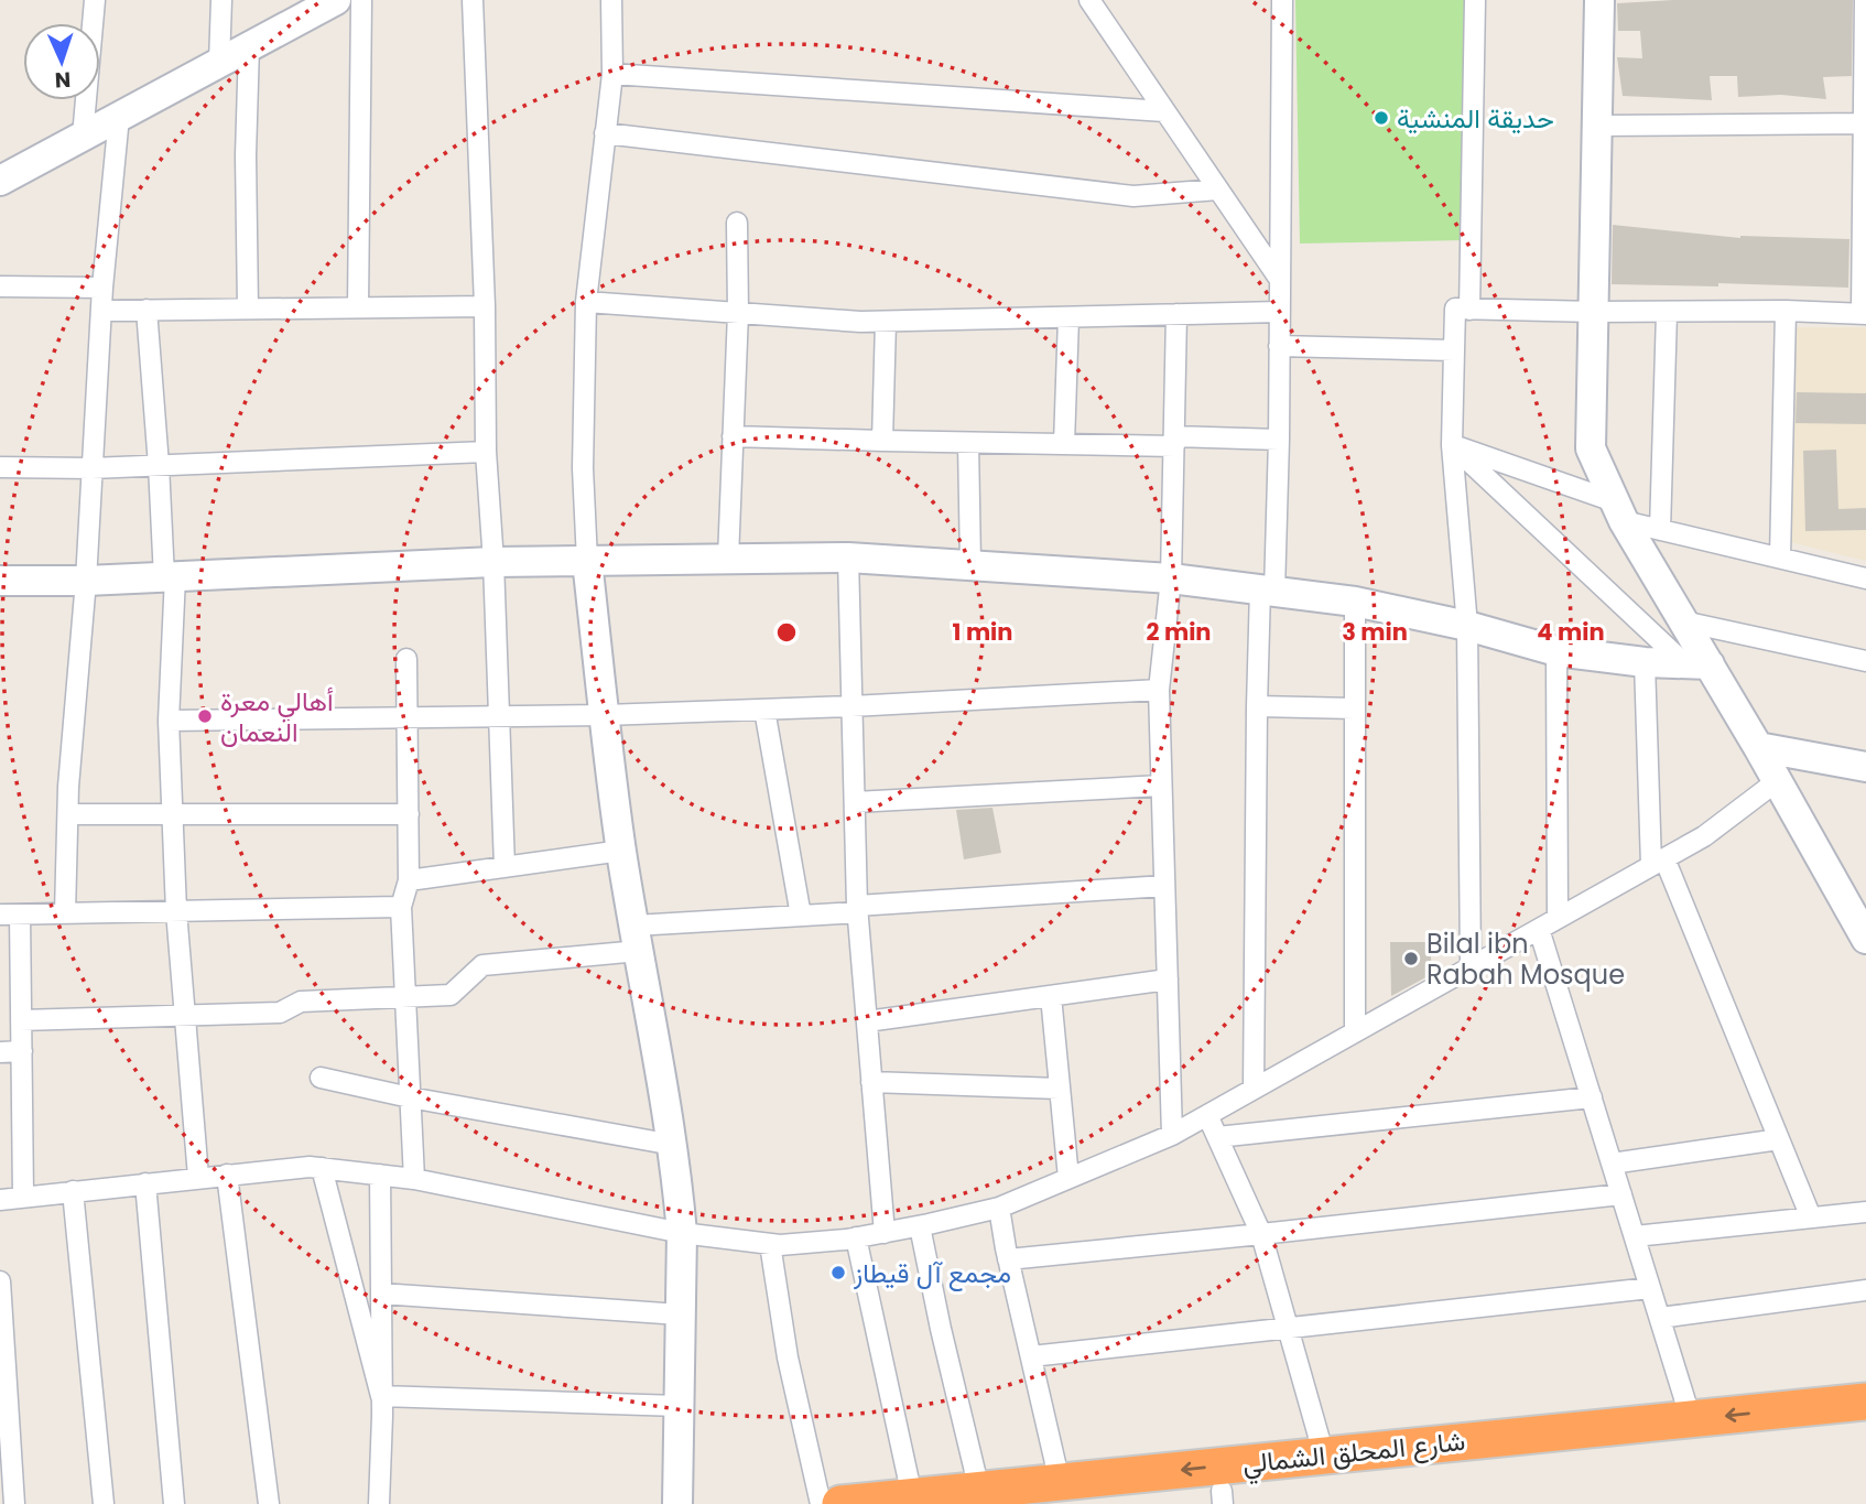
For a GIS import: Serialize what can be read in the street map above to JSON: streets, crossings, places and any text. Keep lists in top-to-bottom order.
{
  "streets": {
    "highway": ["شارع المحلق الشمالي"]
  },
  "places": [
    "حديقة المنشية",
    "أهالي معرة النعمان",
    "Bilal ibn Rabah Mosque",
    "مجمع آل قيطاز"
  ],
  "north": "bottom",
  "rings": [
    "1 min",
    "2 min",
    "3 min",
    "4 min"
  ]
}
